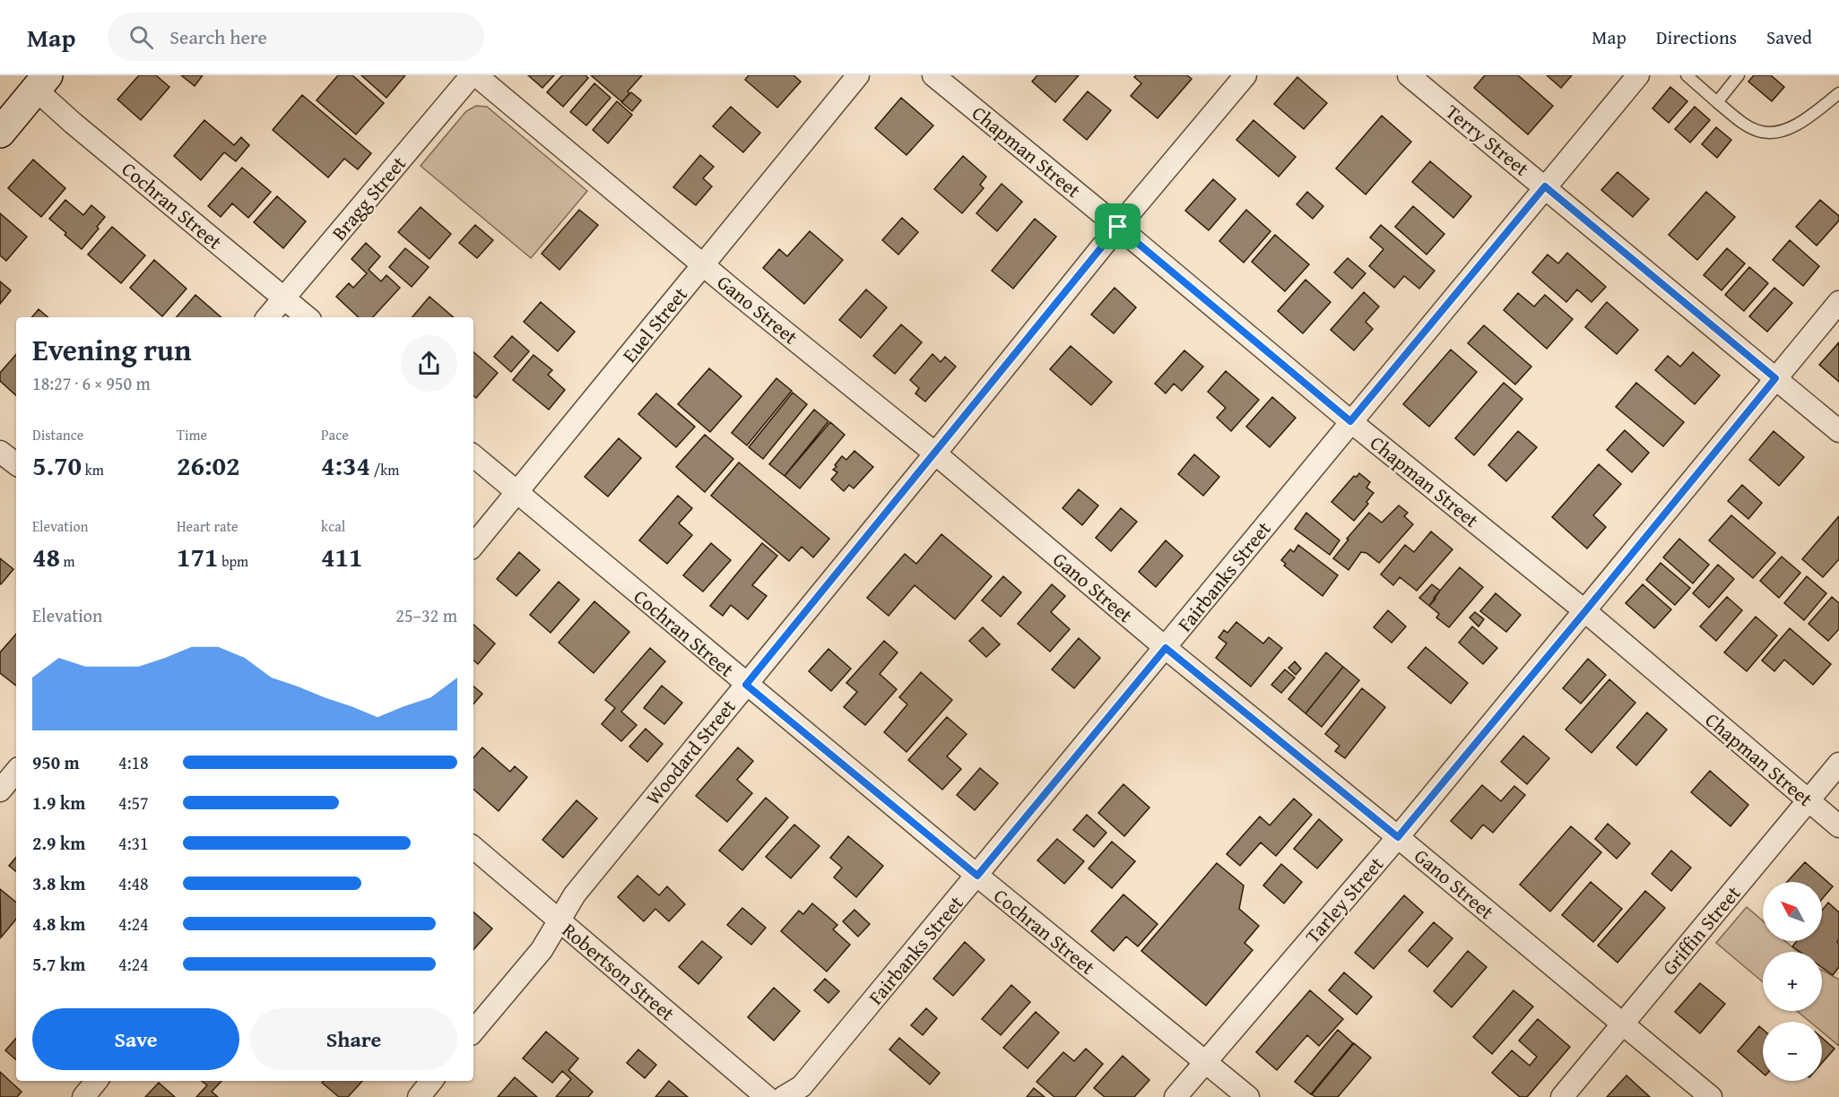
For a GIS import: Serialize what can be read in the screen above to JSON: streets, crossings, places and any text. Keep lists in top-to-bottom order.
{
  "streets": {
    "street": [
      "Terry Street",
      "Chapman Street",
      "Bragg Street",
      "Cochran Street",
      "Gano Street",
      "Euel Street",
      "Fairbanks Street",
      "Woodard Street",
      "Tarley Street",
      "Griffin Street",
      "Robertson Street"
    ]
  },
  "crossings": [
    ["Terry Street", "Fairbanks Street"],
    ["Terry Street", "Tarley Street"],
    ["Chapman Street", "Fairbanks Street"],
    ["Chapman Street", "Woodard Street"],
    ["Chapman Street", "Tarley Street"],
    ["Chapman Street", "Griffin Street"],
    ["Bragg Street", "Cochran Street"],
    ["Cochran Street", "Euel Street"],
    ["Cochran Street", "Fairbanks Street"],
    ["Cochran Street", "Woodard Street"],
    ["Cochran Street", "Tarley Street"],
    ["Gano Street", "Euel Street"],
    ["Gano Street", "Fairbanks Street"],
    ["Gano Street", "Woodard Street"],
    ["Gano Street", "Tarley Street"],
    ["Gano Street", "Griffin Street"],
    ["Woodard Street", "Robertson Street"]
  ],
  "north": "top left",
  "page": {
    "header": "Map",
    "search": "Search here",
    "nav": ["Map", "Directions", "Saved"],
    "heading": ["Evening run", "18:27 · 6 × 950 m"],
    "stats": [
      ["Distance", "5.70 km"],
      ["Time", "26:02"],
      ["Pace", "4:34 /km"],
      ["Elevation", "48 m"],
      ["Heart rate", "171 bpm"],
      ["kcal", "411"]
    ],
    "chart": ["Elevation", "25–32 m"],
    "list": [
      {
        "name": "950 m",
        "note": "4:18"
      },
      {
        "name": "1.9 km",
        "note": "4:57"
      },
      {
        "name": "2.9 km",
        "note": "4:31"
      },
      {
        "name": "3.8 km",
        "note": "4:48"
      },
      {
        "name": "4.8 km",
        "note": "4:24"
      },
      {
        "name": "5.7 km",
        "note": "4:24"
      }
    ],
    "map_buttons": ["+", "−"],
    "buttons": ["Save", "Share"]
  }
}
